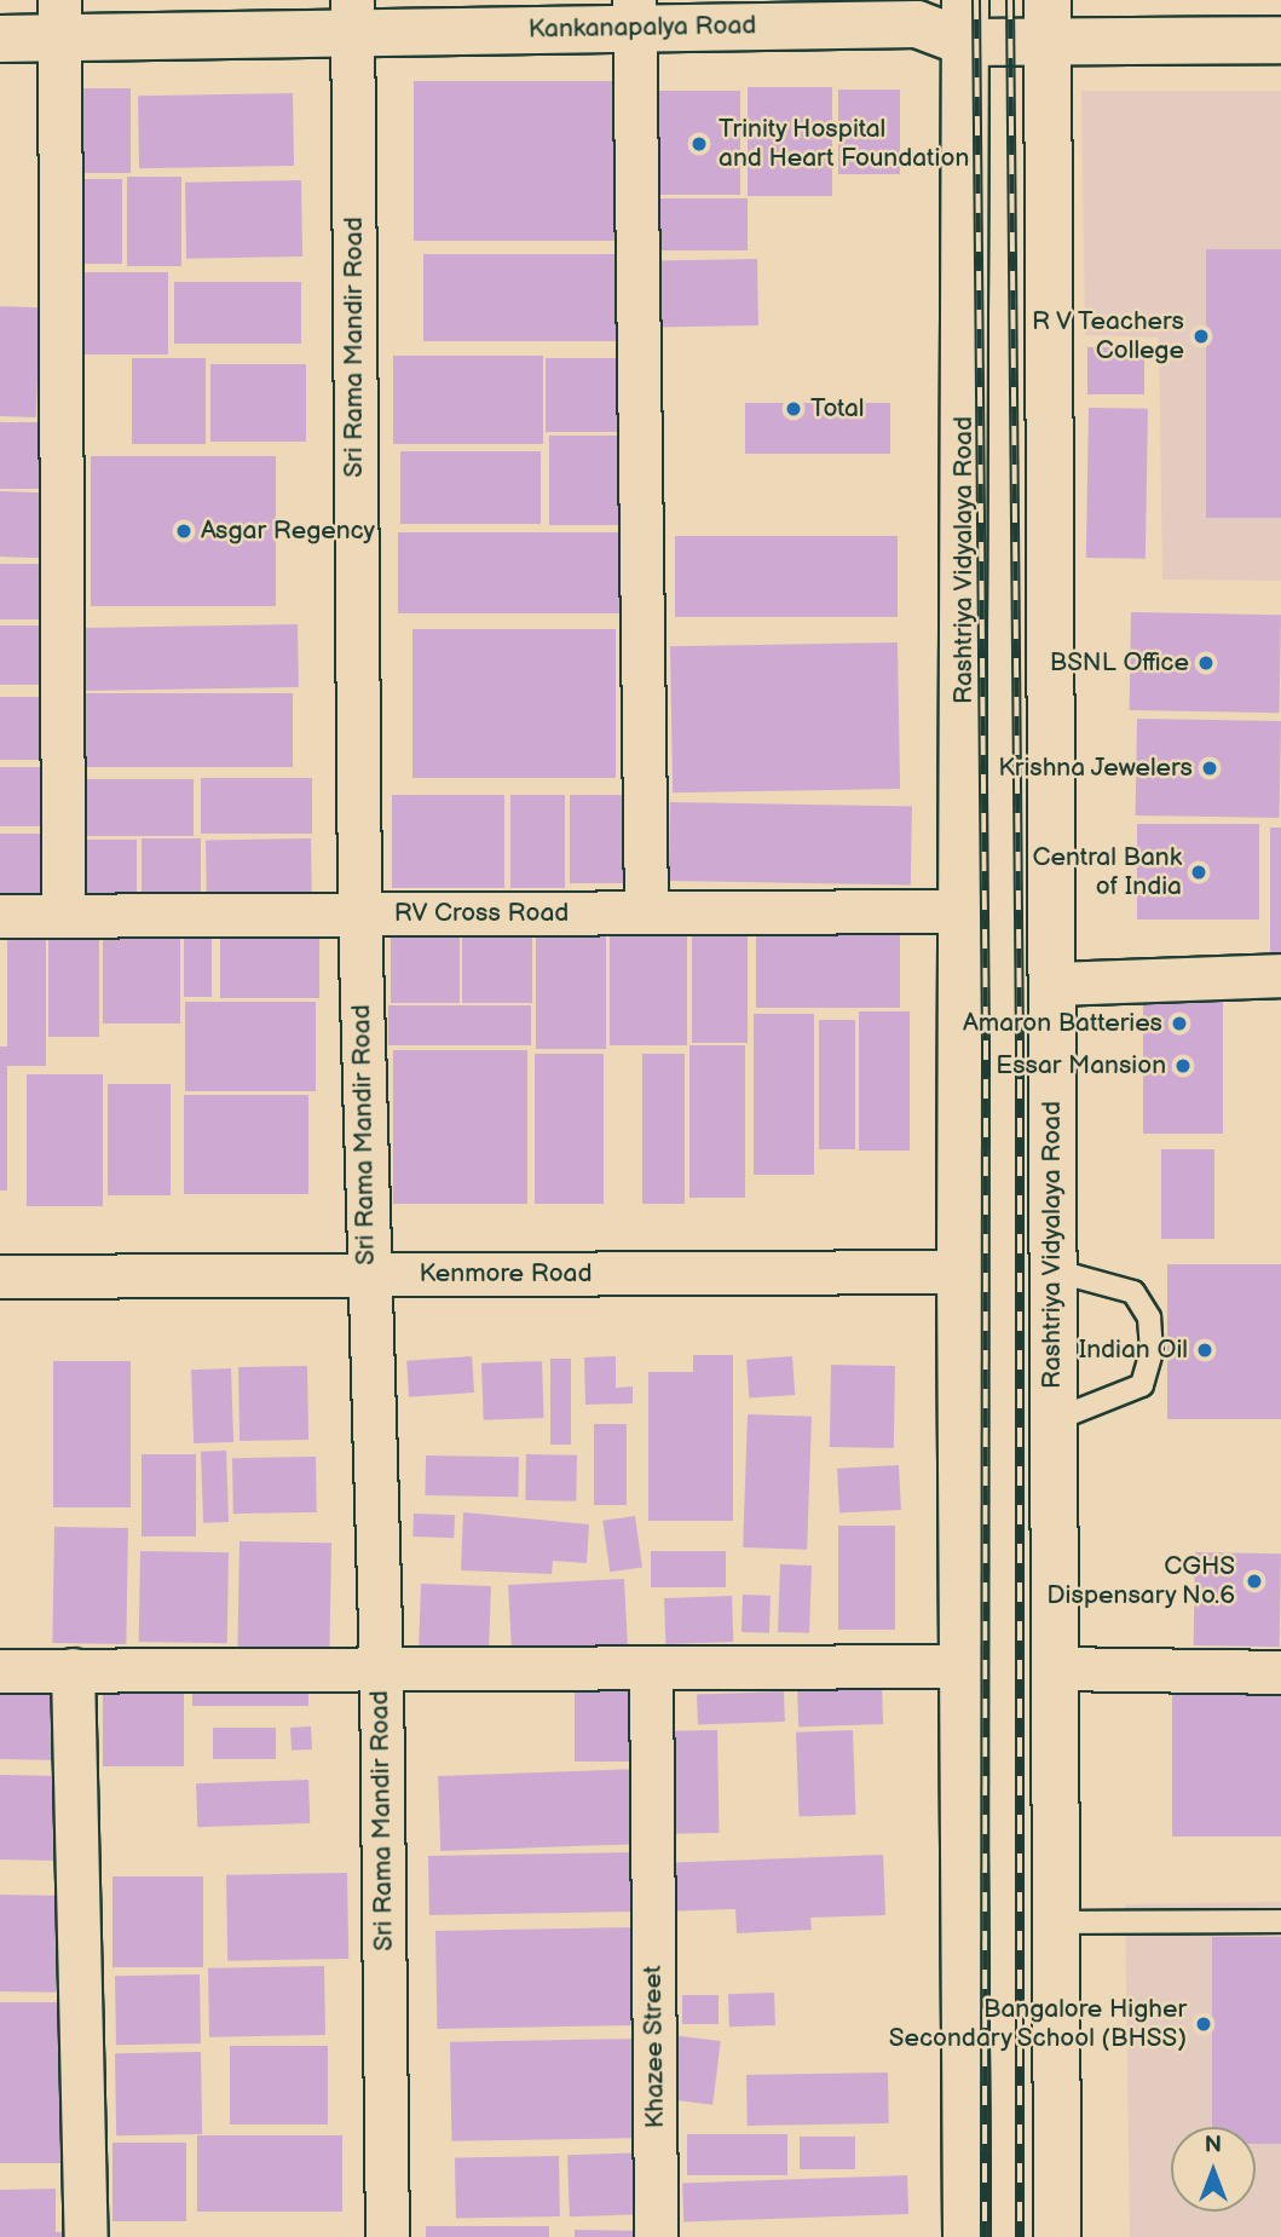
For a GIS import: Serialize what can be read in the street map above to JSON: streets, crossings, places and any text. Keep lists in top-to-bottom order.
{
  "streets": {
    "main road": ["Kankanapalya Road", "Rashtriya Vidyalaya Road"],
    "street": [
      "Sri Rama Mandir Road",
      "RV Cross Road",
      "Kenmore Road",
      "Khazee Street"
    ]
  },
  "crossings": [
    ["Kankanapalya Road", "Sri Rama Mandir Road"],
    ["Kankanapalya Road", "Rashtriya Vidyalaya Road"],
    ["Sri Rama Mandir Road", "RV Cross Road"],
    ["Sri Rama Mandir Road", "Kenmore Road"],
    ["Rashtriya Vidyalaya Road", "RV Cross Road"],
    ["Rashtriya Vidyalaya Road", "Kenmore Road"]
  ],
  "places": [
    "Trinity Hospital and Heart Foundation",
    "R V Teachers College",
    "Total",
    "Asgar Regency",
    "BSNL Office",
    "Krishna Jewelers",
    "Central Bank of India",
    "Amaron Batteries",
    "Essar Mansion",
    "Indian Oil",
    "CGHS Dispensary No.6",
    "Bangalore Higher Secondary School (BHSS)"
  ],
  "north": "top"
}
